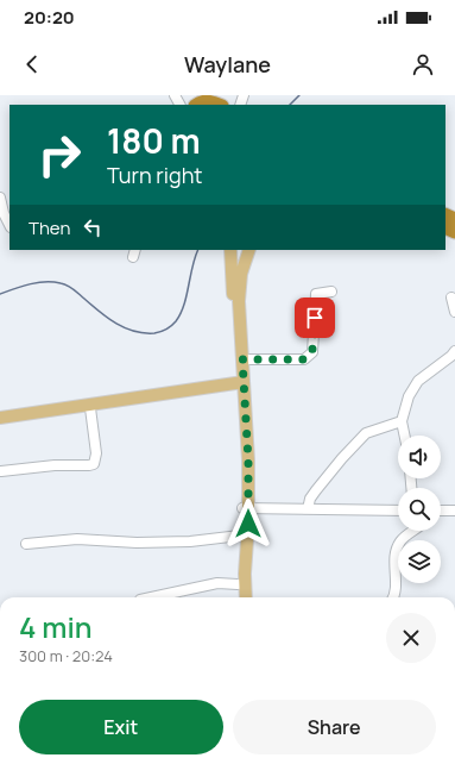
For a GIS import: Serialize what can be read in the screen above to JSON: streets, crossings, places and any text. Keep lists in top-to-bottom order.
{
  "page": {
    "status": "20:20",
    "header": "Waylane",
    "turn": ["180 m", "Turn right"],
    "then": "Then",
    "heading": ["4 min", "300 m · 20:24"],
    "buttons": ["Exit", "Share"]
  }
}
